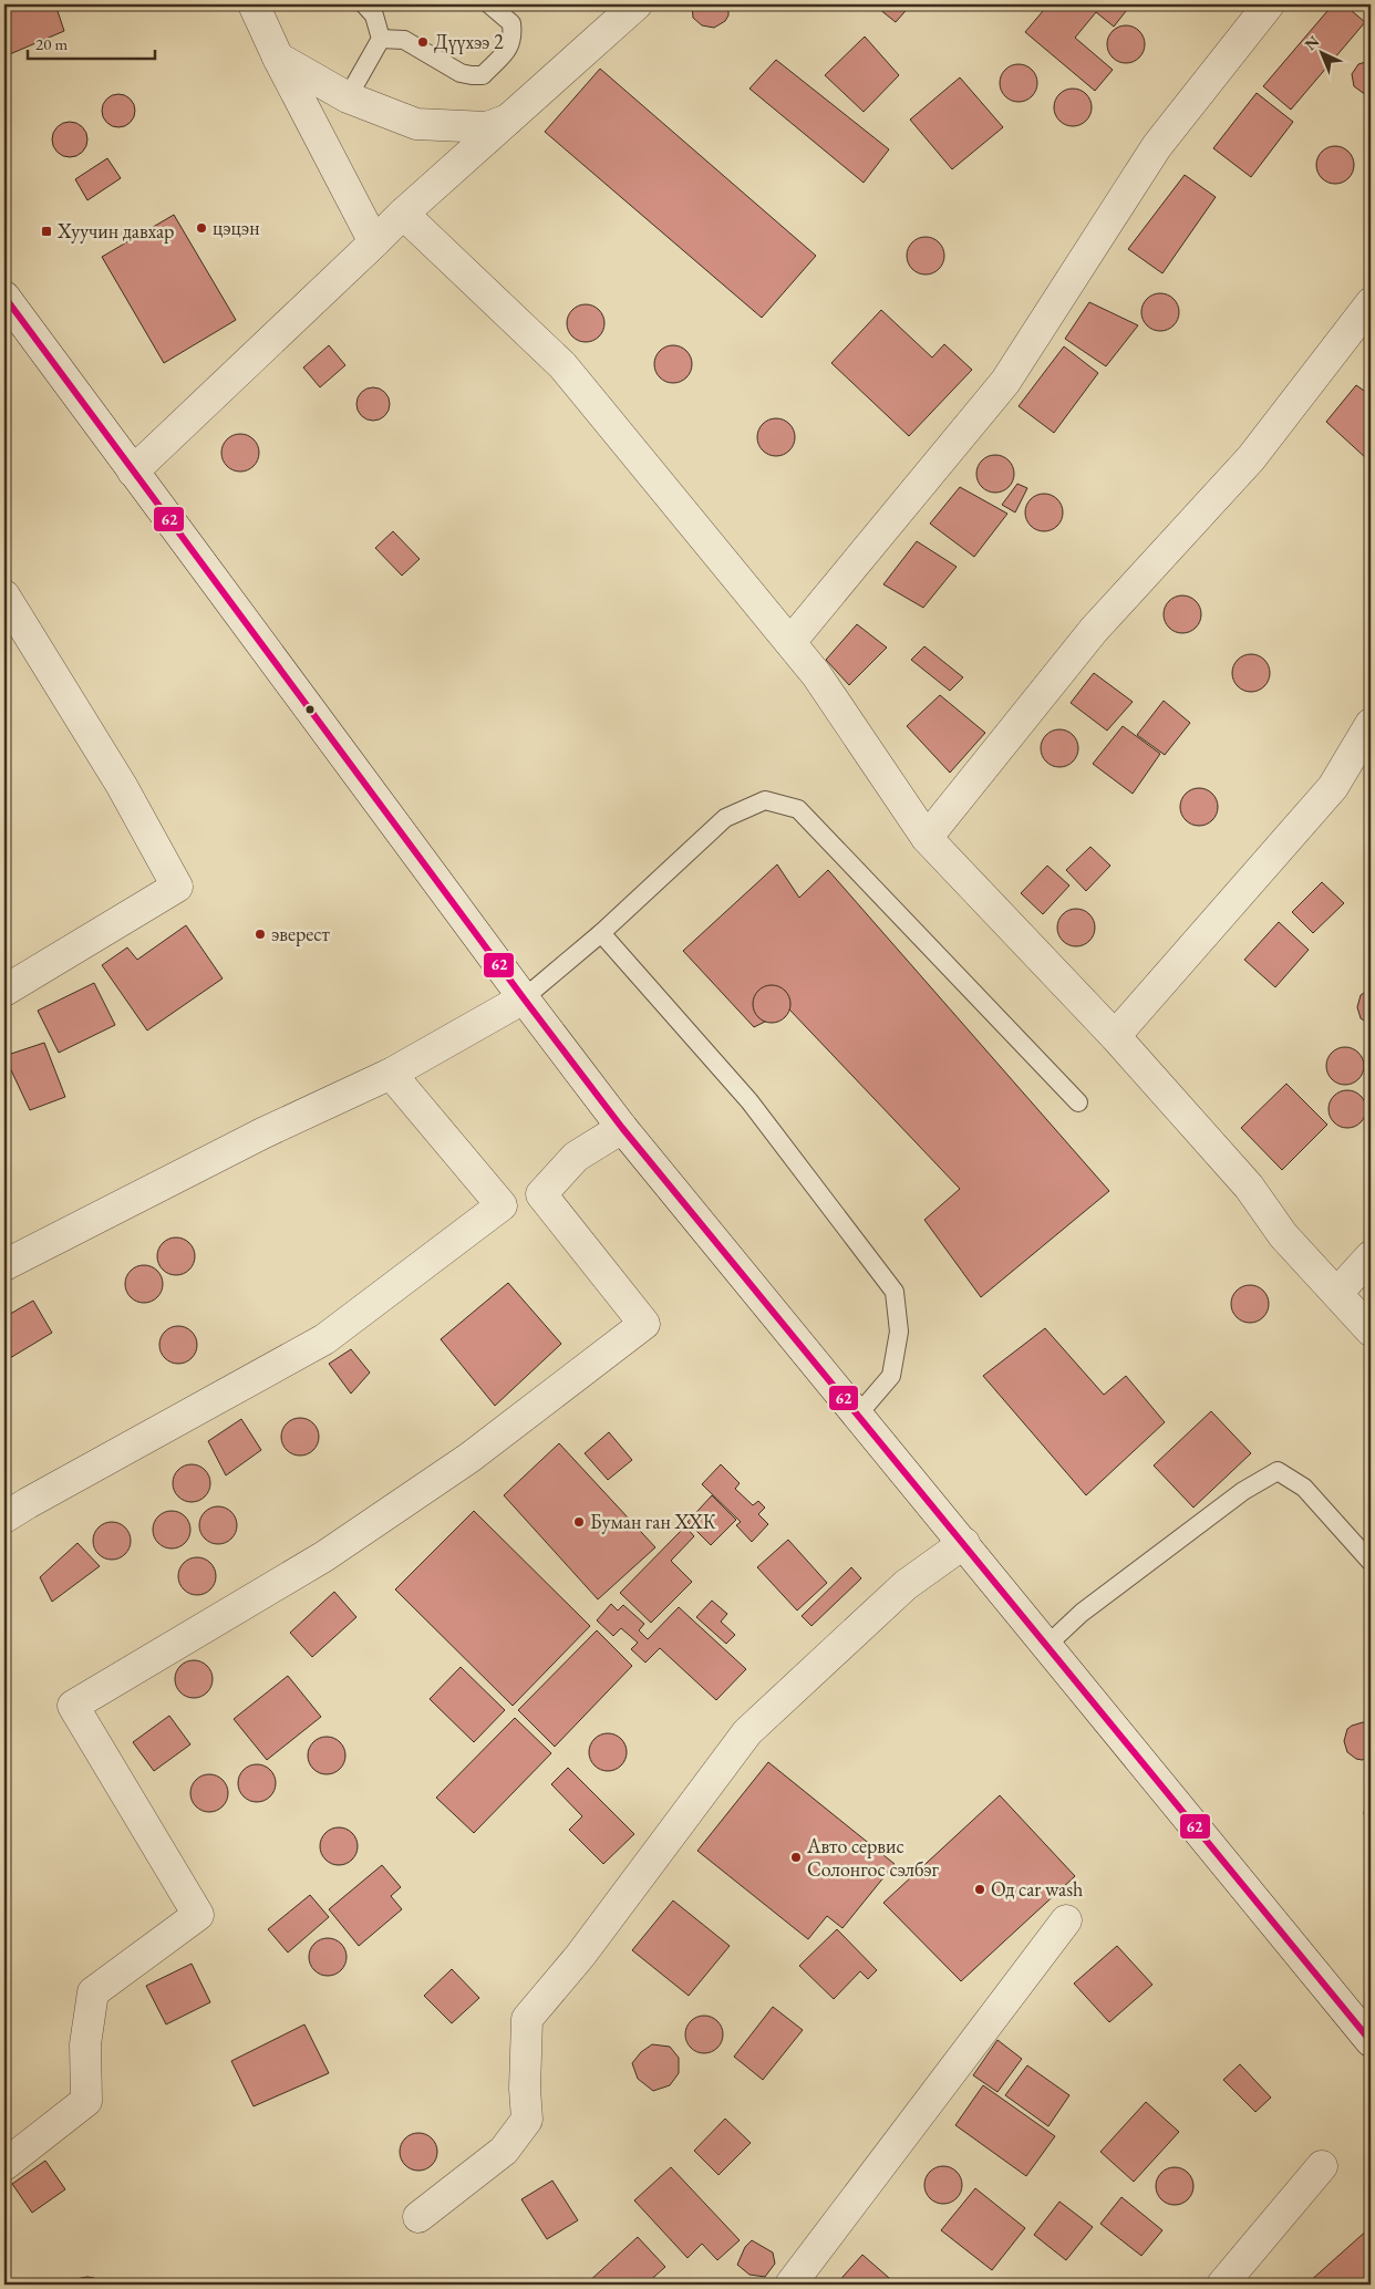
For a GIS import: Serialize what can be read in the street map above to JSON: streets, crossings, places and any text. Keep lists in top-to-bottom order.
{
  "places": {
    "other": [
      "Дүүхээ 2",
      "цэцэн",
      "эверест",
      "Буман ган ХХК",
      "Авто сервис Солонгос сэлбэг",
      "Од car wash"
    ],
    "transit": ["Хуучин давхар"]
  },
  "lines": ["transit line 62"],
  "scale_bar": "20 m",
  "north": "top left"
}
